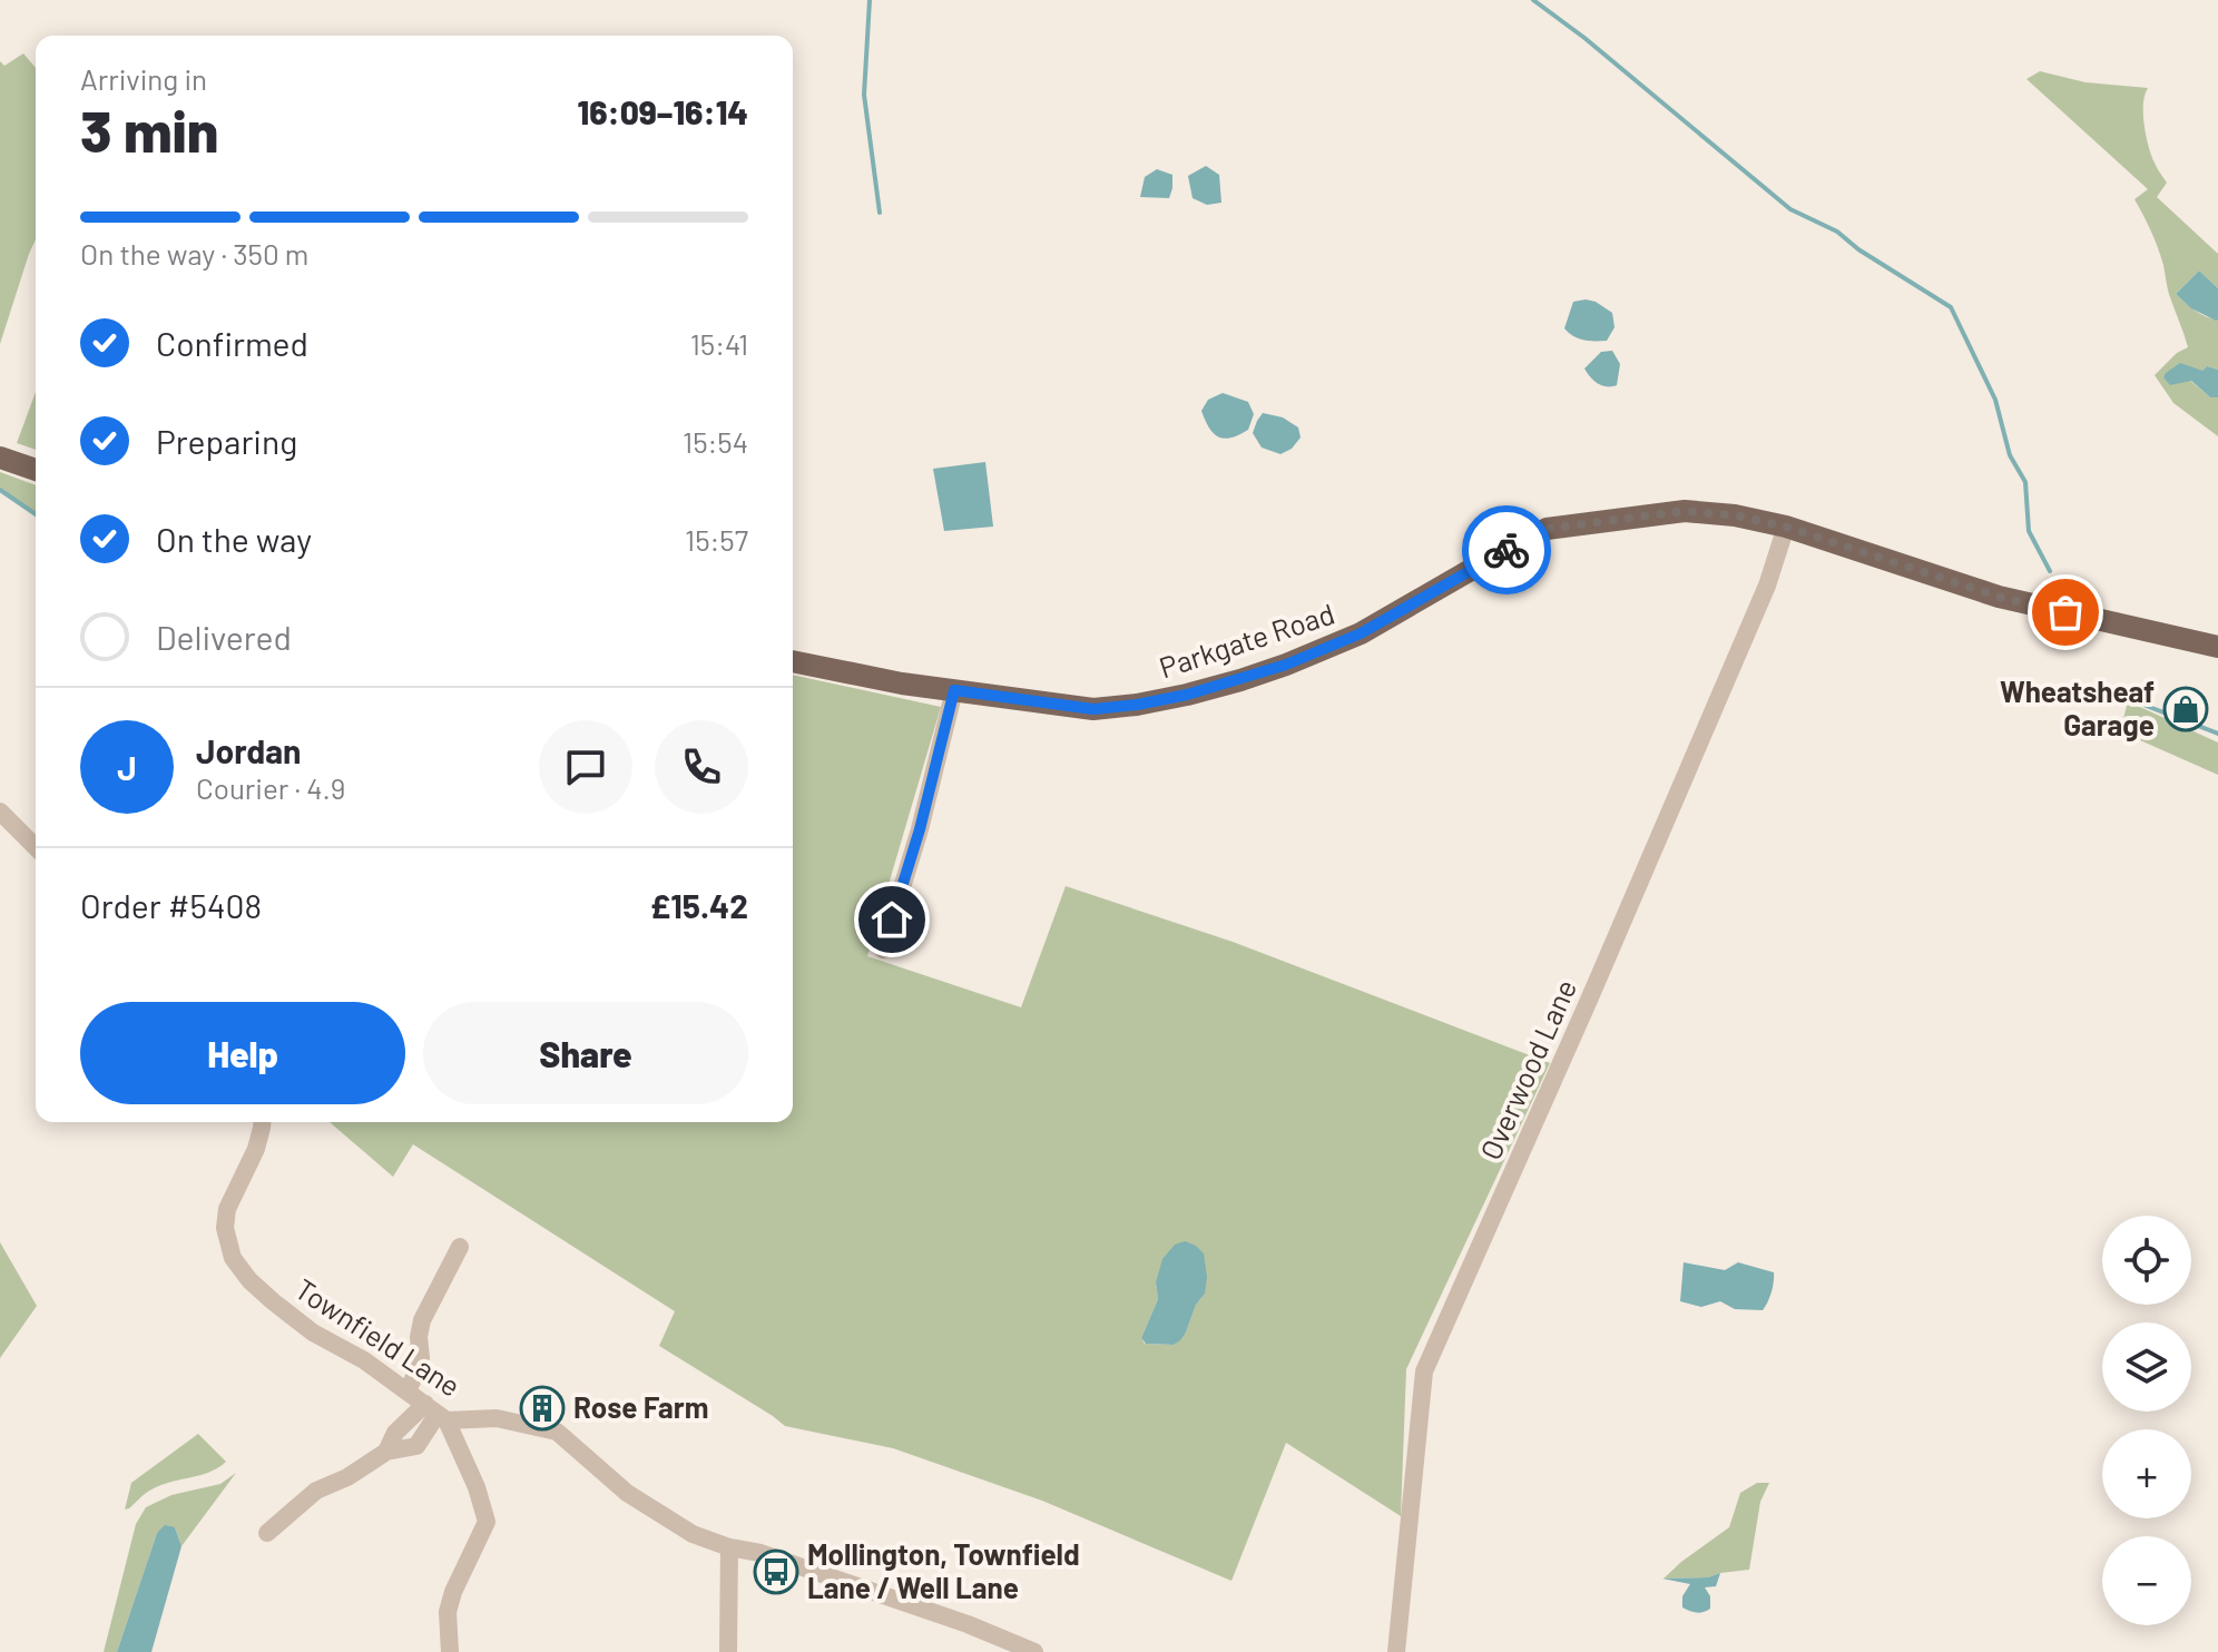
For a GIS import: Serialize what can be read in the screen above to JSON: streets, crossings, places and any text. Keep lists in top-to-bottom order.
{
  "streets": {
    "main road": ["Parkgate Road"],
    "street": ["Overwood Lane", "Townfield Lane"]
  },
  "crossings": [
    ["Parkgate Road", "Overwood Lane"]
  ],
  "places": {
    "shop": ["Wheatsheaf Garage"],
    "building": ["Rose Farm"],
    "bus stop": ["Mollington, Townfield Lane / Well Lane"]
  },
  "page": {
    "heading": ["3 min", "Arriving in", "16:09–16:14"],
    "panel": [
      "Jordan",
      "Courier · 4.9",
      "Order #5408",
      "£15.42"
    ],
    "bar": "On the way · 350 m",
    "list": [
      ["Confirmed", "15:41"],
      ["Preparing", "15:54"],
      ["On the way", "15:57"],
      "Delivered"
    ],
    "round": "J",
    "buttons": ["Help", "Share"],
    "map_buttons": ["+", "−"]
  }
}
